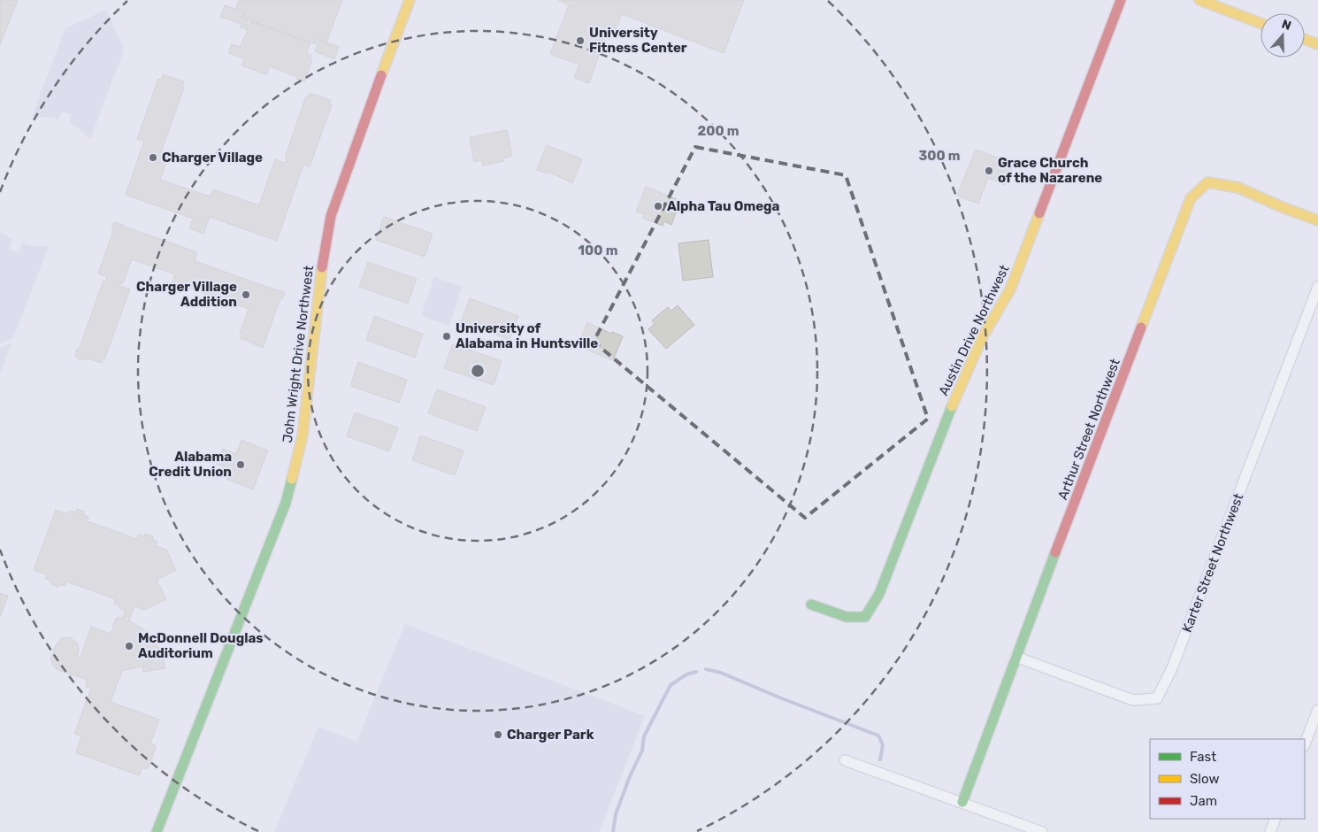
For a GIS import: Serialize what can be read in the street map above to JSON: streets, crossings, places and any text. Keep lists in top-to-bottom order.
{
  "streets": {
    "street": [
      "Austin Drive Northwest",
      "John Wright Drive Northwest",
      "Arthur Street Northwest",
      "Karter Street Northwest"
    ]
  },
  "crossings": [
    ["Arthur Street Northwest", "Karter Street Northwest"]
  ],
  "places": [
    "University Fitness Center",
    "Charger Village",
    "Grace Church of the Nazarene",
    "Alpha Tau Omega",
    "Charger Village Addition",
    "University of Alabama in Huntsville",
    "Alabama Credit Union",
    "McDonnell Douglas Auditorium",
    "Charger Park"
  ],
  "legend": ["Fast", "Slow", "Jam"],
  "north": "top",
  "rings": ["200 m", "300 m", "100 m"]
}
